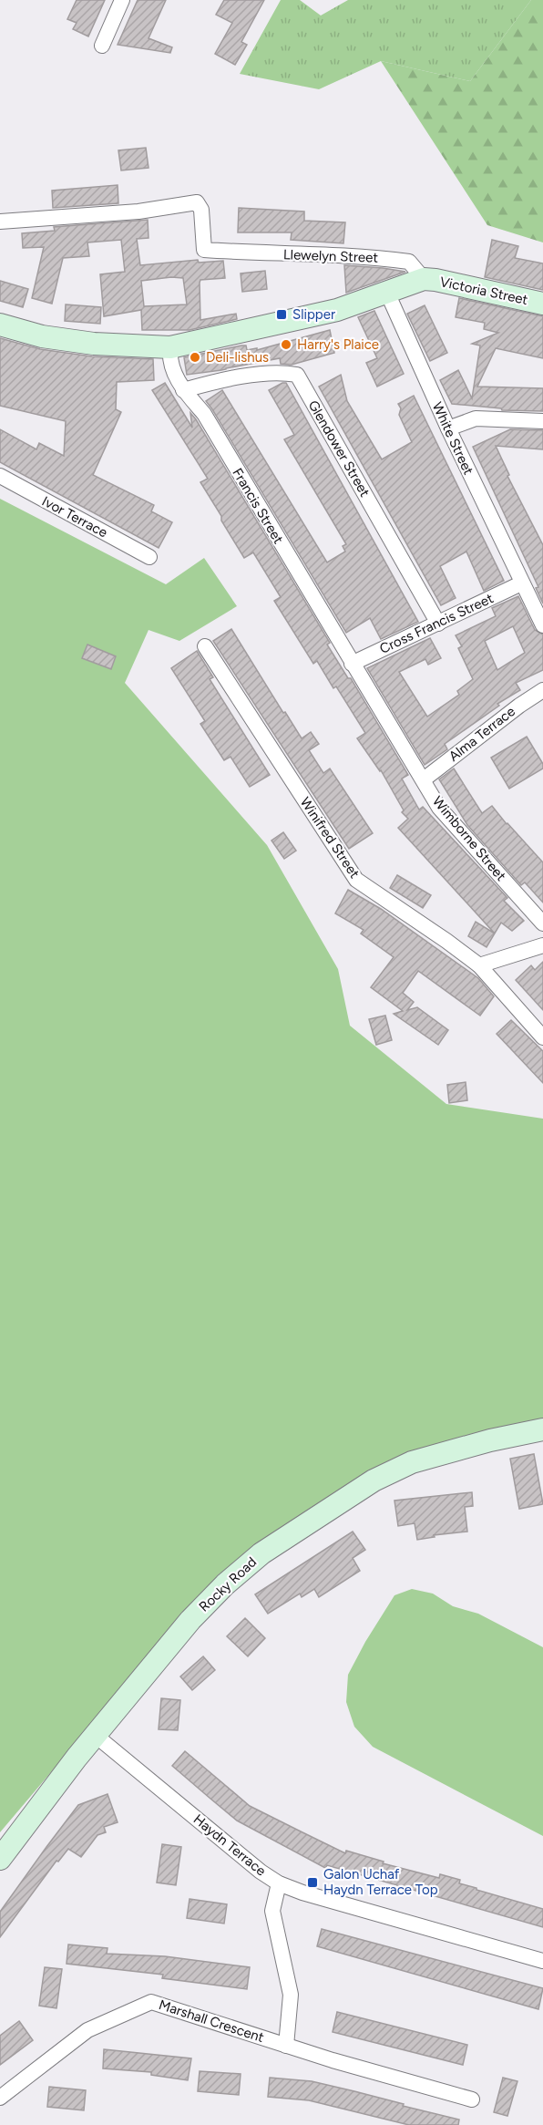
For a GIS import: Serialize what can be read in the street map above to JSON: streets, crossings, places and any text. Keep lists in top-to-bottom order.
{
  "streets": {
    "street": [
      "Llewelyn Street",
      "Victoria Street",
      "White Street",
      "Glendower Street",
      "Francis Street",
      "Ivor Terrace",
      "Cross Francis Street",
      "Alma Terrace",
      "Winifred Street",
      "Wimborne Street",
      "Rocky Road",
      "Haydn Terrace",
      "Marshall Crescent"
    ]
  },
  "crossings": [
    ["Llewelyn Street", "Victoria Street"],
    ["White Street", "Cross Francis Street"],
    ["Glendower Street", "Francis Street"],
    ["Glendower Street", "Cross Francis Street"],
    ["Francis Street", "Cross Francis Street"],
    ["Francis Street", "Wimborne Street"],
    ["Cross Francis Street", "Wimborne Street"],
    ["Alma Terrace", "Wimborne Street"],
    ["Rocky Road", "Haydn Terrace"]
  ],
  "places": {
    "transit": ["Slipper", "Galon Uchaf Haydn Terrace Top"],
    "other": ["Harry's Plaice", "Deli-lishus"]
  }
}
